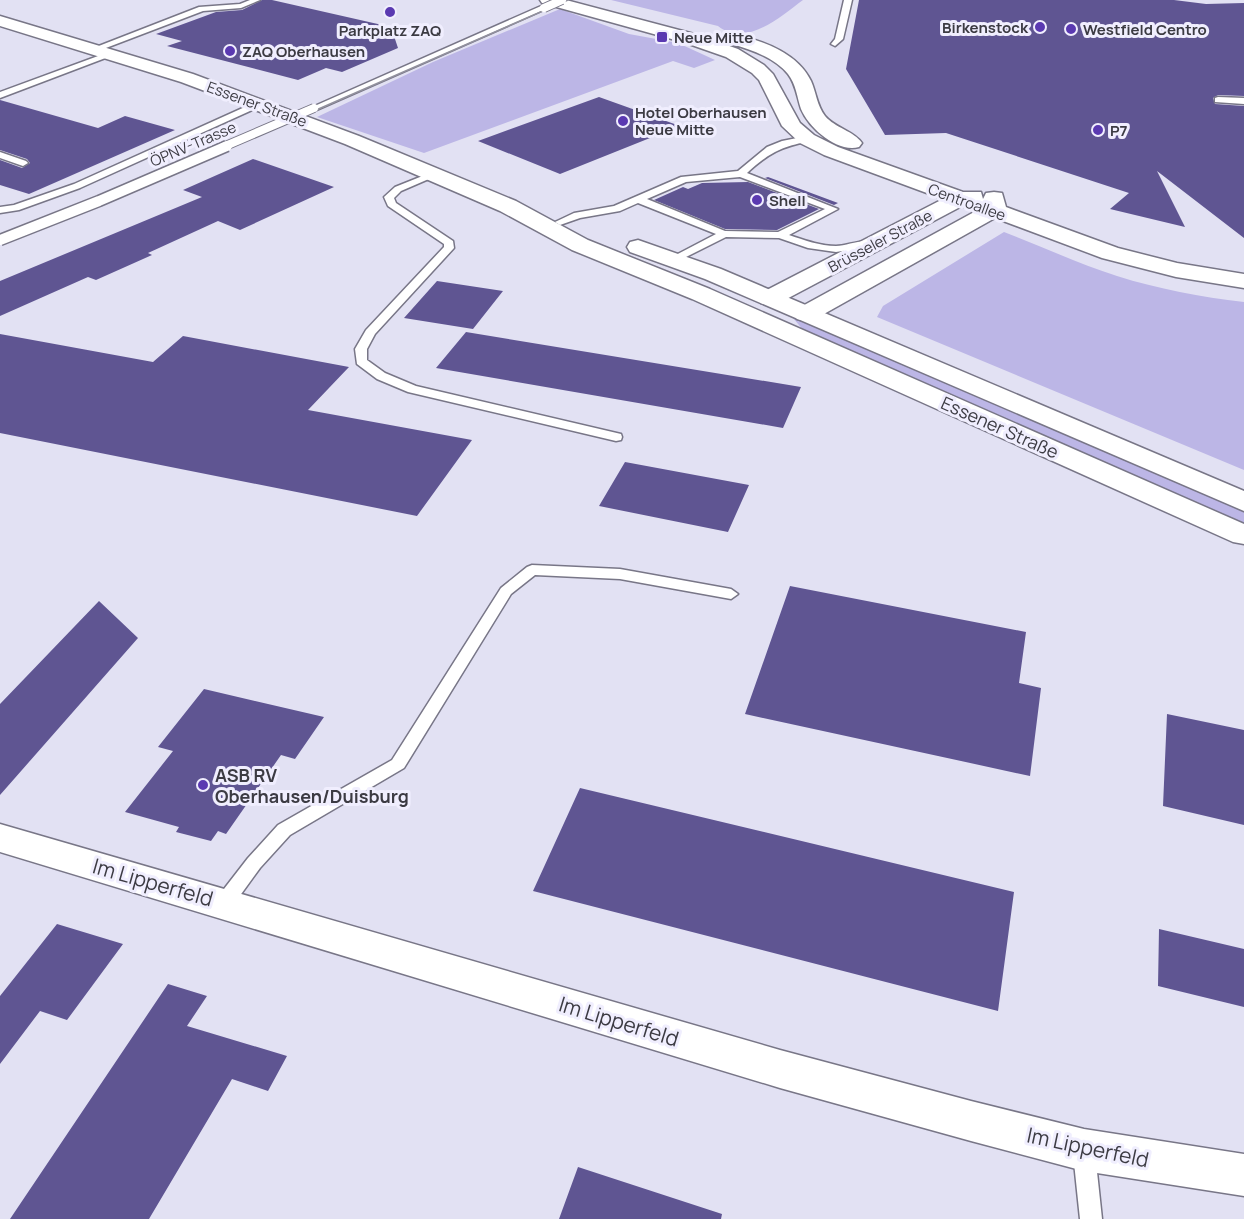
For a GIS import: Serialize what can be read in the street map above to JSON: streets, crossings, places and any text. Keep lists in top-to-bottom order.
{
  "streets": {
    "street": [
      "Essener Straße",
      "Centroallee",
      "Brüsseler Straße",
      "Im Lipperfeld"
    ],
    "lane": ["ÖPNV-Trasse"]
  },
  "crossings": [
    ["Essener Straße", "Brüsseler Straße"],
    ["ÖPNV-Trasse", "Centroallee"],
    ["Centroallee", "Brüsseler Straße"]
  ],
  "places": {
    "other": [
      "Parkplatz ZAQ",
      "Birkenstock",
      "Westfield Centro",
      "ZAQ Oberhausen",
      "Hotel Oberhausen Neue Mitte",
      "P7",
      "Shell",
      "ASB RV Oberhausen/Duisburg"
    ],
    "transit": ["Neue Mitte"]
  }
}
